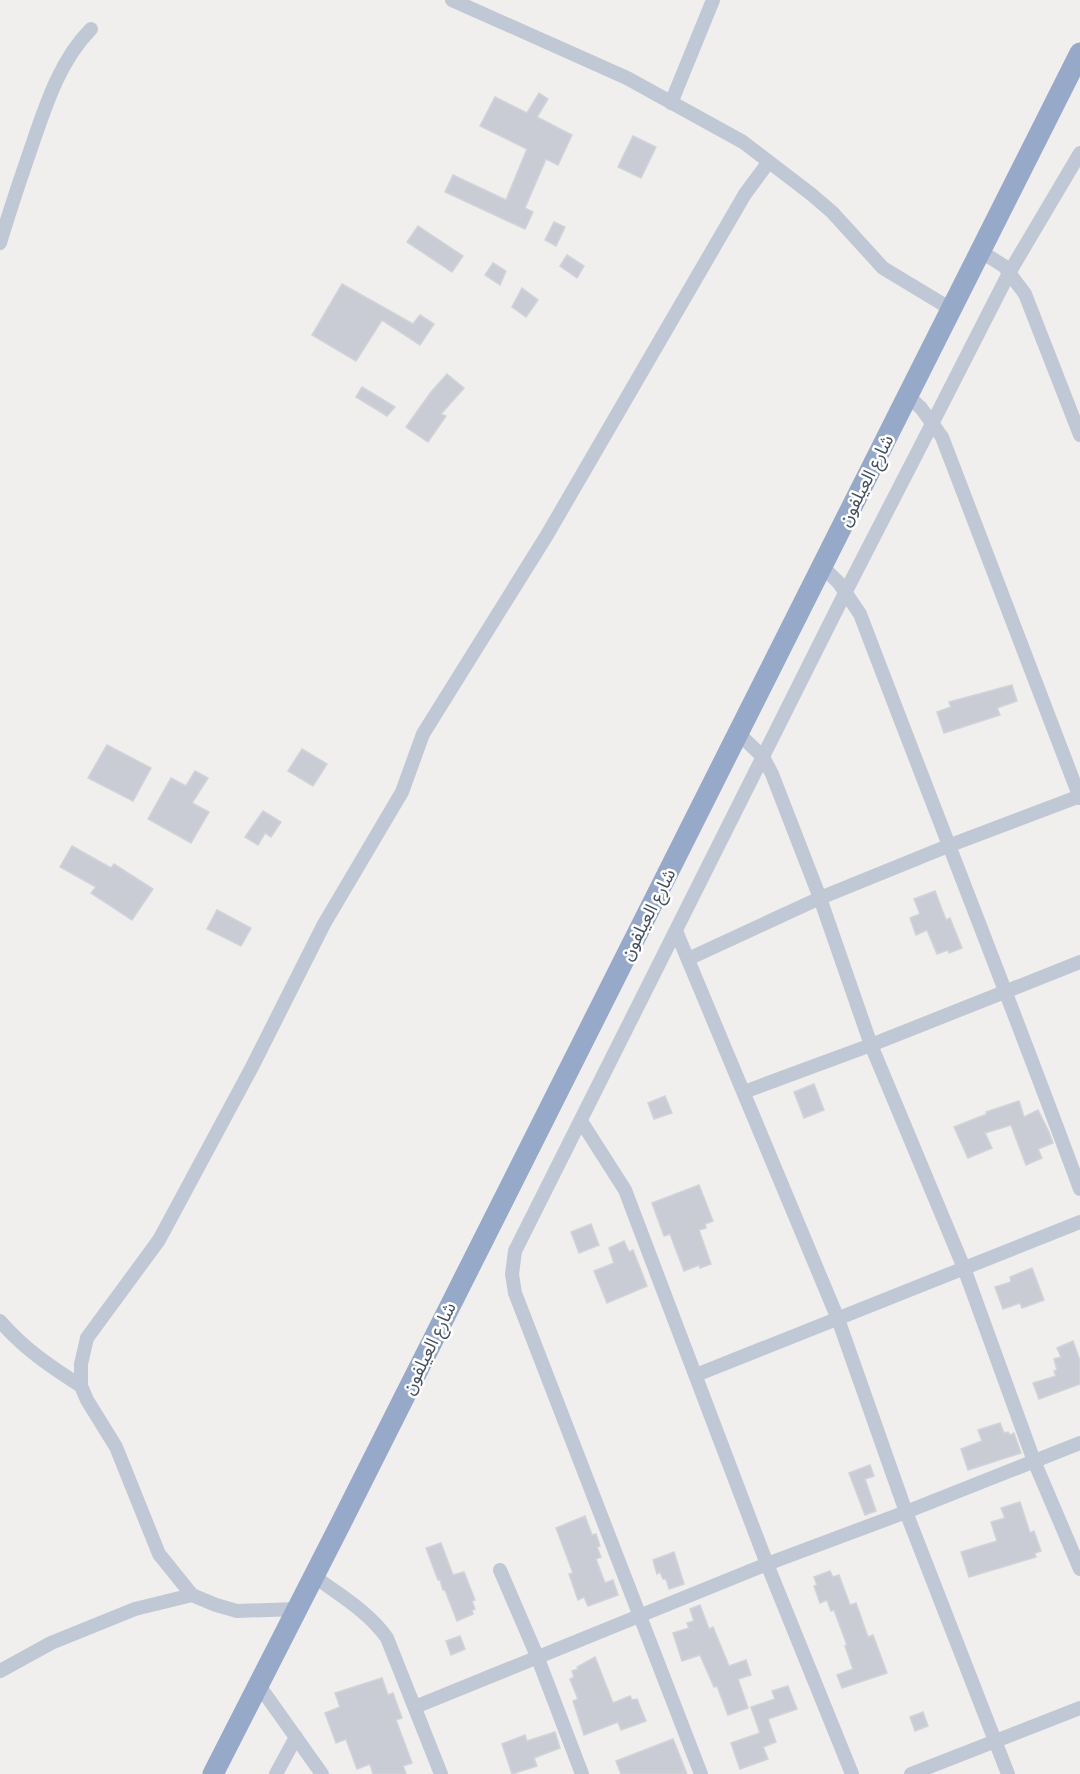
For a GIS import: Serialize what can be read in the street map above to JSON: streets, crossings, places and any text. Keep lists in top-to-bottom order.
{
  "streets": {
    "highway": ["شارع العيلفون"]
  }
}
